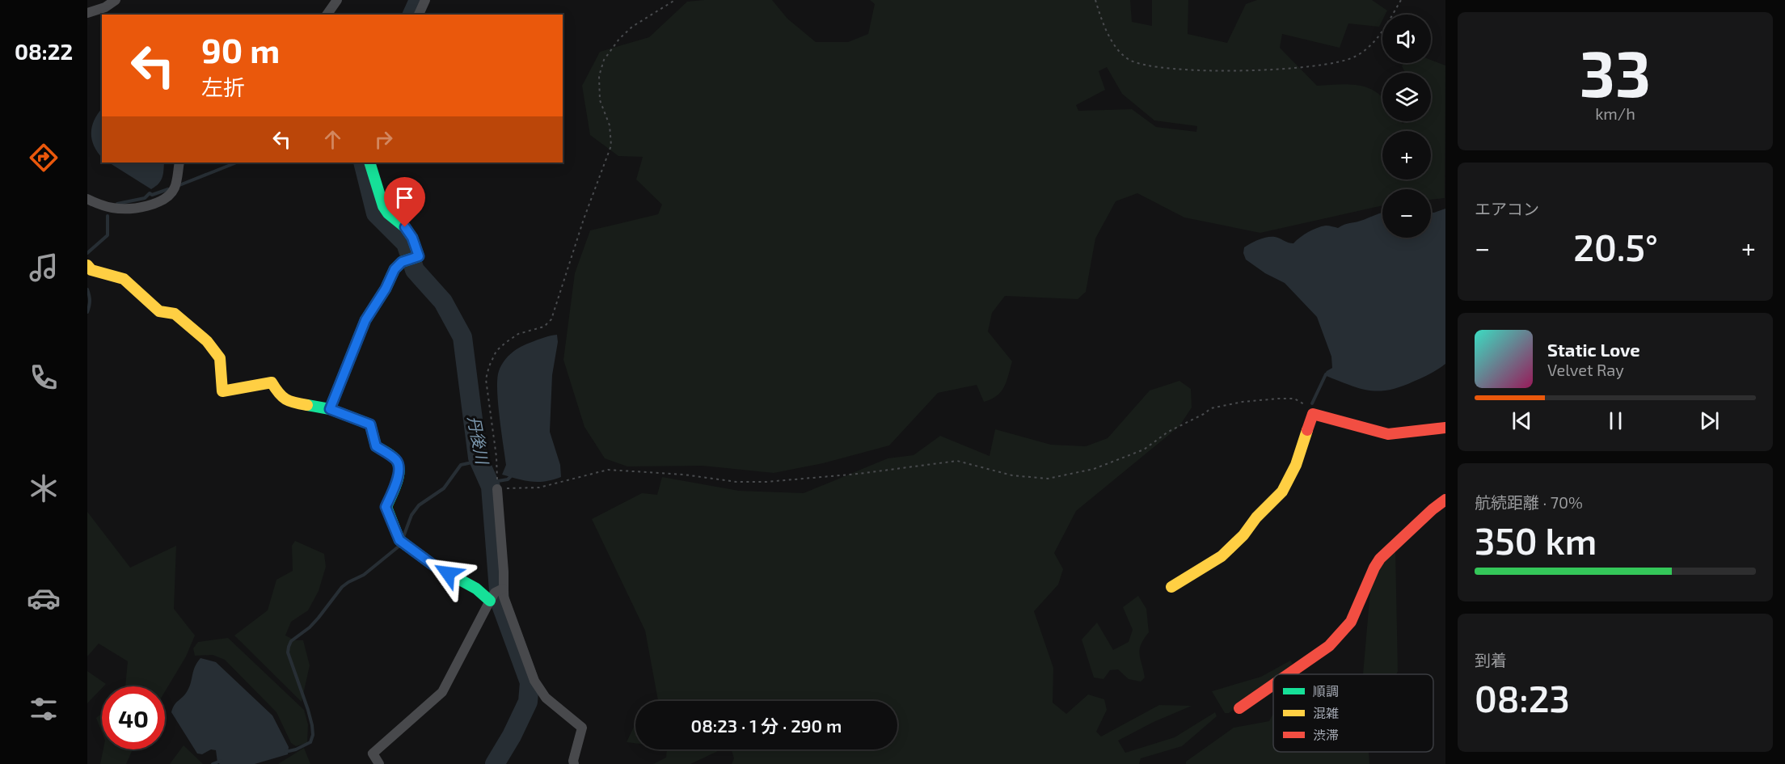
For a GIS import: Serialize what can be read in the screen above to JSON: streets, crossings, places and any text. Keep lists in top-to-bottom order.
{
  "water": ["丹後川"],
  "legend": ["順調", "混雑", "渋滞"],
  "page": {
    "tabs": "08:22",
    "tile": [
      ["33", "km/h"],
      "エアコン",
      ["航続距離 · 70%", "350 km"],
      ["到着", "08:23"]
    ],
    "map_buttons": ["+", "−"],
    "turn": ["90 m", "左折"],
    "heat": ["−", "20.5°", "+"],
    "song": ["Static Love", "Velvet Ray"],
    "limit": "40",
    "trip": "08:23 · 1 分 · 290 m"
  }
}
